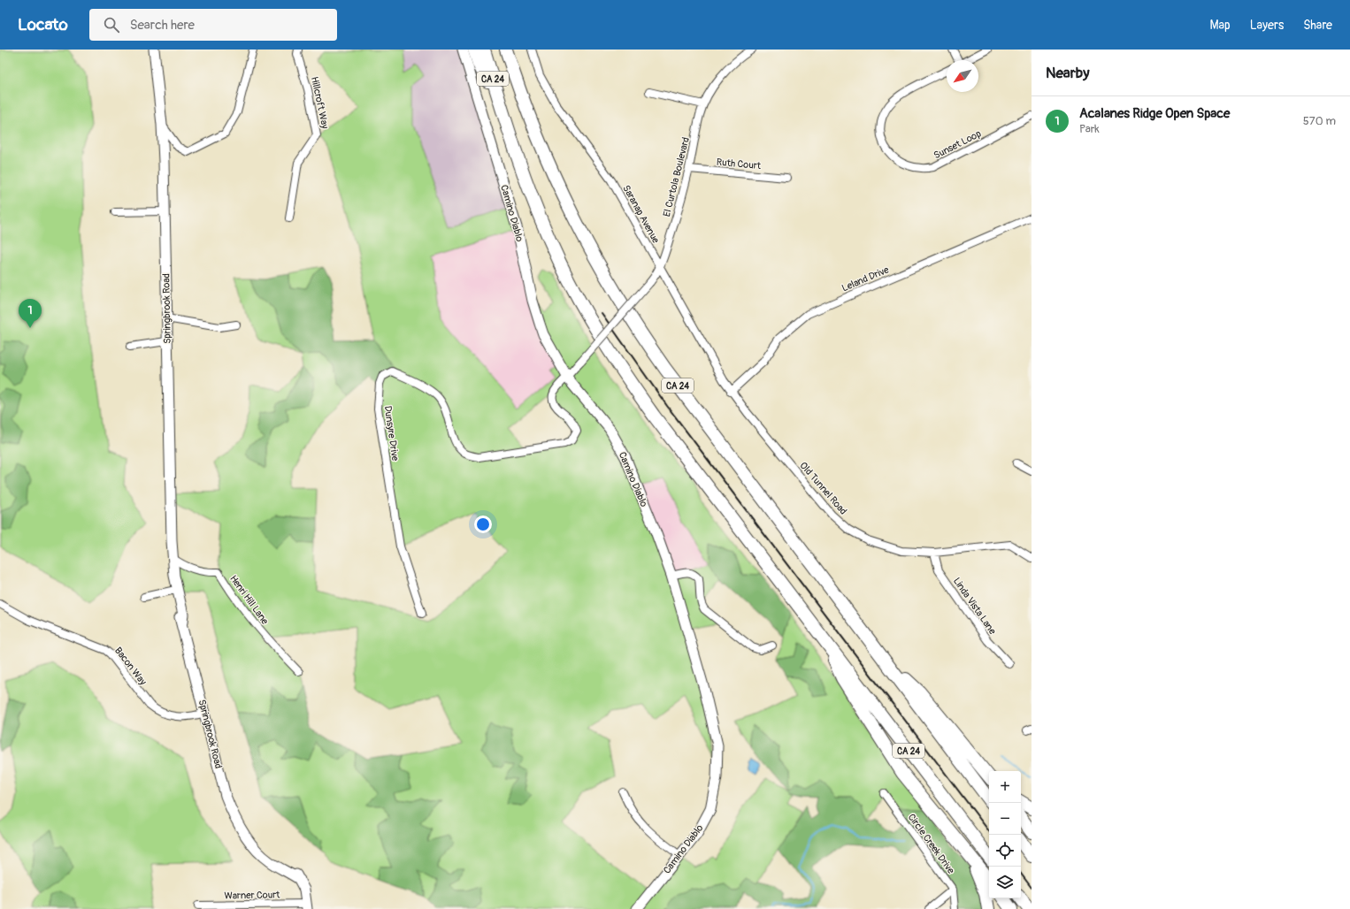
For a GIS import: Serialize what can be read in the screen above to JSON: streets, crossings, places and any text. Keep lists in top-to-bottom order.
{
  "streets": {
    "highway": ["CA 24"],
    "street": [
      "Hillcroft Way",
      "Sunset Loop",
      "Ruth Court",
      "El Curtola Boulevard",
      "Camino Diablo",
      "Saranap Avenue",
      "Leland Drive",
      "Springbrook Road",
      "Dunsyre Drive",
      "Old Tunnel Road",
      "Henri Hill Lane",
      "Linda Vista Lane",
      "Bacon Way",
      "Circle Creek Drive",
      "Warner Court"
    ]
  },
  "crossings": [
    ["Ruth Court", "El Curtola Boulevard"],
    ["El Curtola Boulevard", "Camino Diablo"],
    ["El Curtola Boulevard", "Saranap Avenue"],
    ["El Curtola Boulevard", "Dunsyre Drive"],
    ["Camino Diablo", "Dunsyre Drive"],
    ["Saranap Avenue", "Leland Drive"],
    ["Saranap Avenue", "Old Tunnel Road"],
    ["Leland Drive", "Old Tunnel Road"],
    ["Springbrook Road", "Henri Hill Lane"],
    ["Springbrook Road", "Bacon Way"],
    ["Springbrook Road", "Warner Court"],
    ["Old Tunnel Road", "Linda Vista Lane"]
  ],
  "north": "bottom left",
  "page": {
    "header": "Locato",
    "search": "Search here",
    "nav": ["Map", "Layers", "Share"],
    "heading": "Nearby",
    "list": [
      {
        "mark": "1",
        "name": "Acalanes Ridge Open Space",
        "note": "Park",
        "value": "570 m"
      }
    ],
    "pins": "1",
    "map_buttons": ["+", "−"]
  }
}
